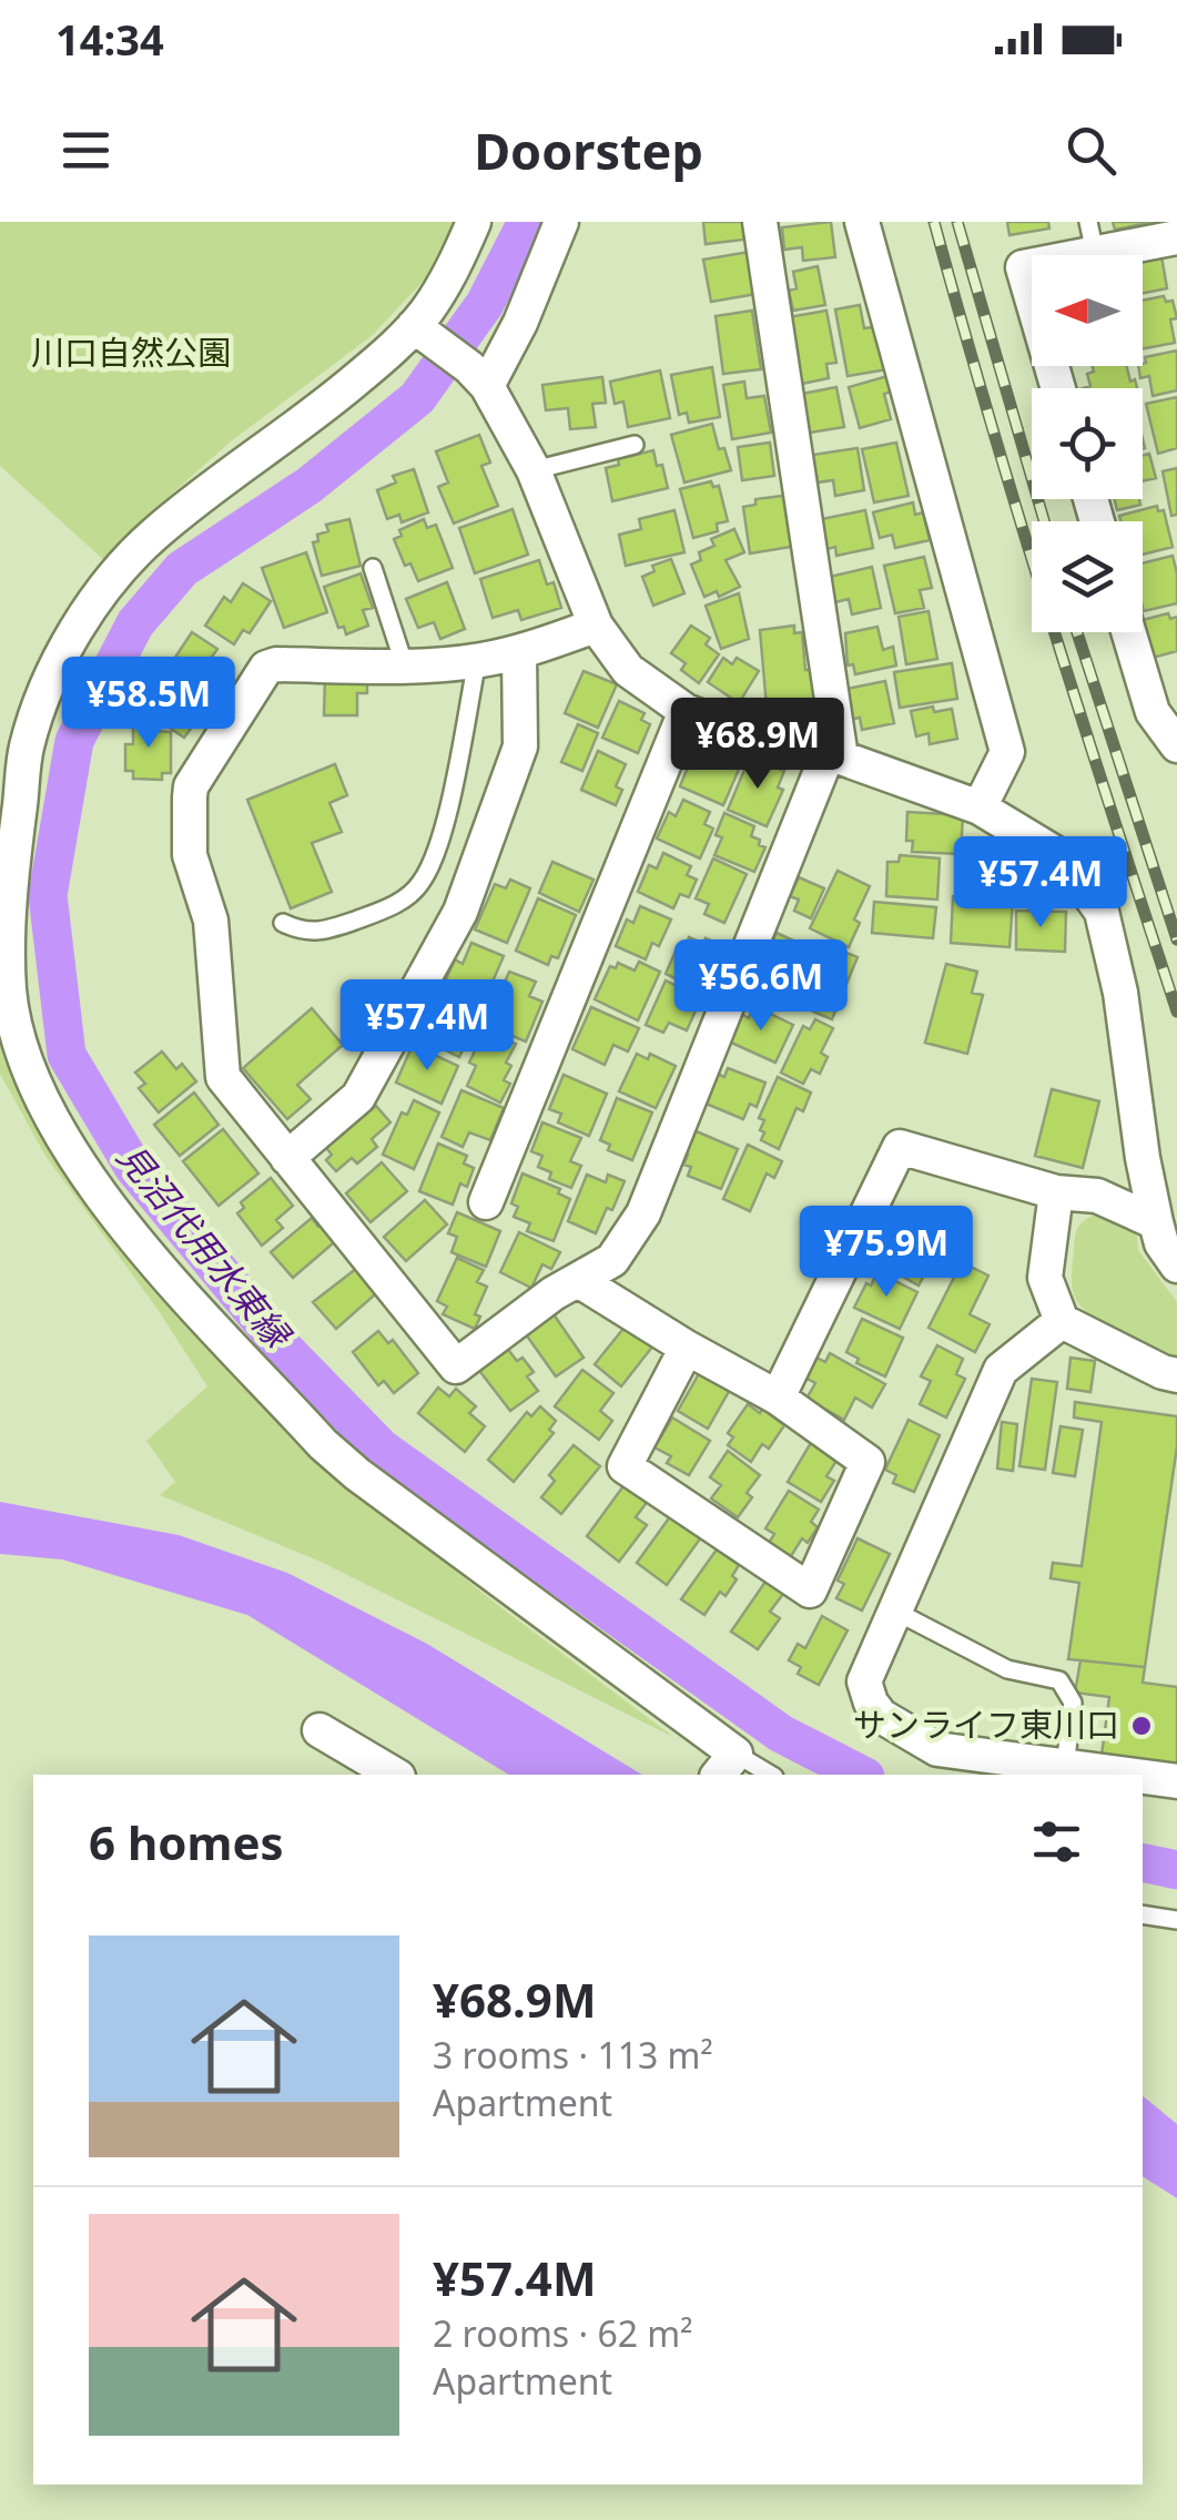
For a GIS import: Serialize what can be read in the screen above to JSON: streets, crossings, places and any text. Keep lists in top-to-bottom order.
{
  "water": ["見沼代用水東縁"],
  "parks": ["川口自然公園"],
  "places": ["サンライフ東川口"],
  "north": "left",
  "page": {
    "status": "14:34",
    "header": "Doorstep",
    "price": [
      "¥58.5M",
      "¥68.9M",
      "¥57.4M",
      "¥56.6M",
      "¥57.4M",
      "¥75.9M"
    ],
    "heading": "6 homes",
    "list": [
      {
        "name": "¥68.9M",
        "note": "3 rooms · 113 m² · Apartment"
      },
      {
        "name": "¥57.4M",
        "note": "2 rooms · 62 m² · Apartment"
      }
    ]
  }
}
